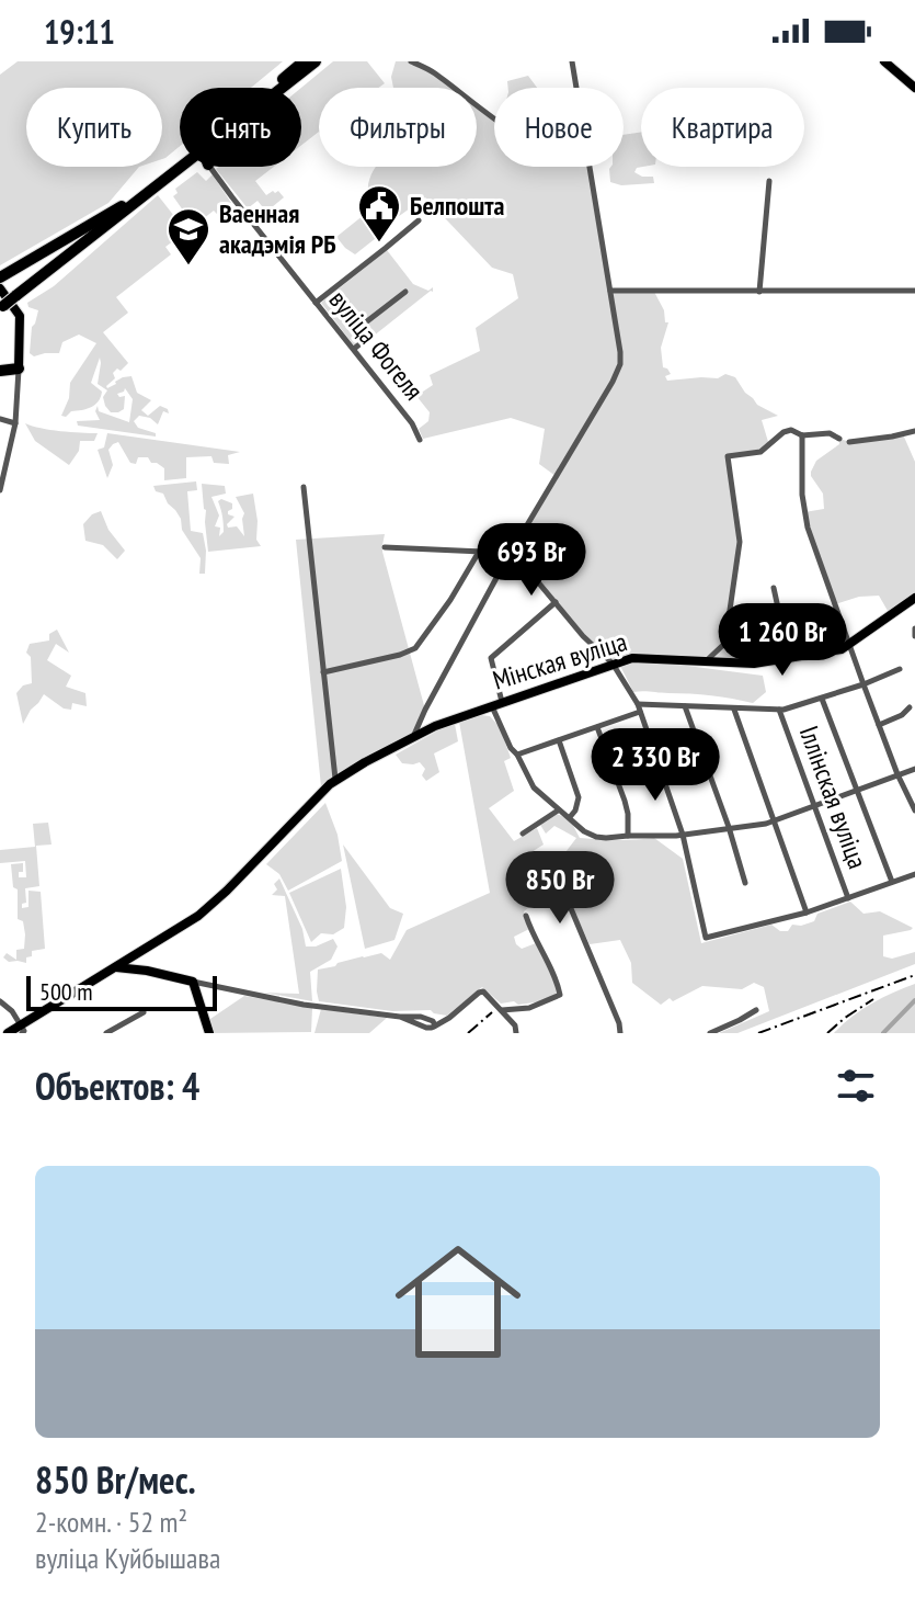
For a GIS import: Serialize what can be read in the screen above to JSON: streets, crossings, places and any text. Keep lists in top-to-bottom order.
{
  "streets": {
    "main road": ["Мінская вуліца"],
    "street": ["вуліца Фогеля", "Іллінская вуліца"]
  },
  "places": {
    "public building": ["Белпошта"],
    "school or university": ["Ваенная акадэмія РБ"]
  },
  "scale_bar": "500 m",
  "page": {
    "status": "19:11",
    "chip": [
      "Купить",
      "Снять",
      "Фильтры",
      "Новое",
      "Квартира"
    ],
    "price": [
      "693 Br",
      "1 260 Br",
      "2 330 Br",
      "850 Br"
    ],
    "scale": "500 m",
    "heading": "Объектов: 4",
    "list": [
      {
        "name": "850 Br/мес.",
        "note": "2-комн. · 52 m² · вуліца Куйбышава"
      }
    ]
  }
}
